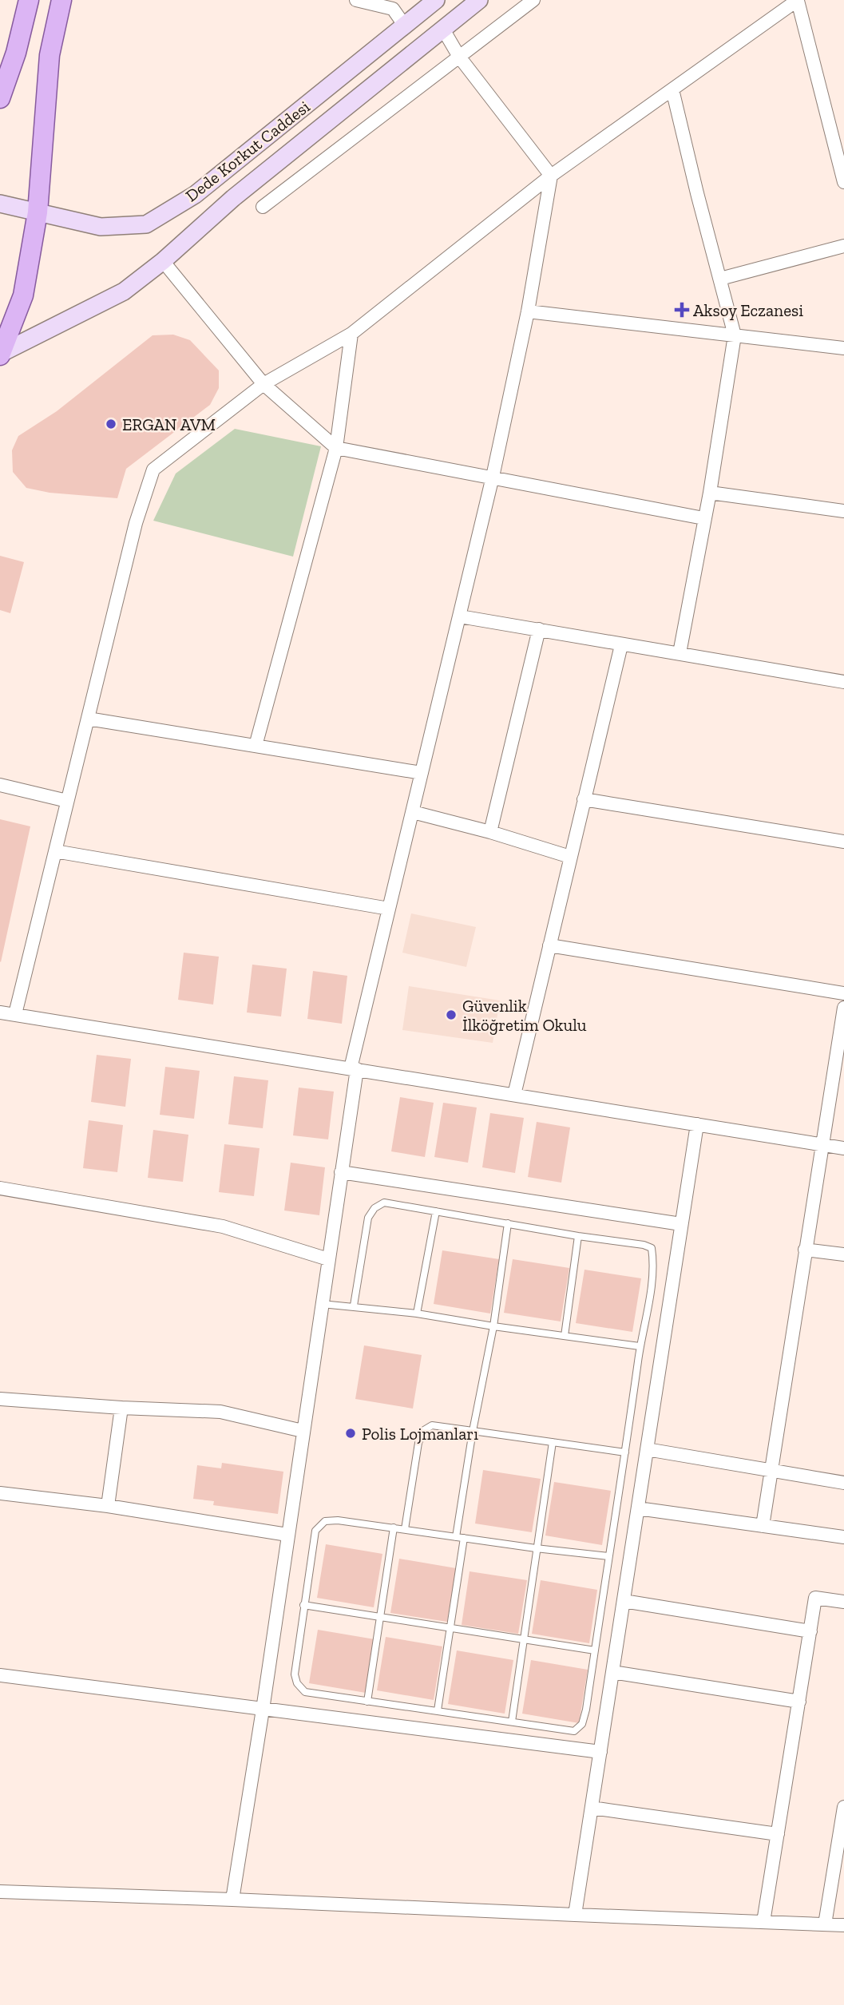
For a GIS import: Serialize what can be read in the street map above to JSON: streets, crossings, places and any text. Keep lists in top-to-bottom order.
{
  "streets": {
    "main road": ["Dede Korkut Caddesi"]
  },
  "places": {
    "health": ["Aksoy Eczanesi"],
    "other": ["ERGAN AVM", "Güvenlik İlköğretim Okulu", "Polis Lojmanları"]
  }
}
